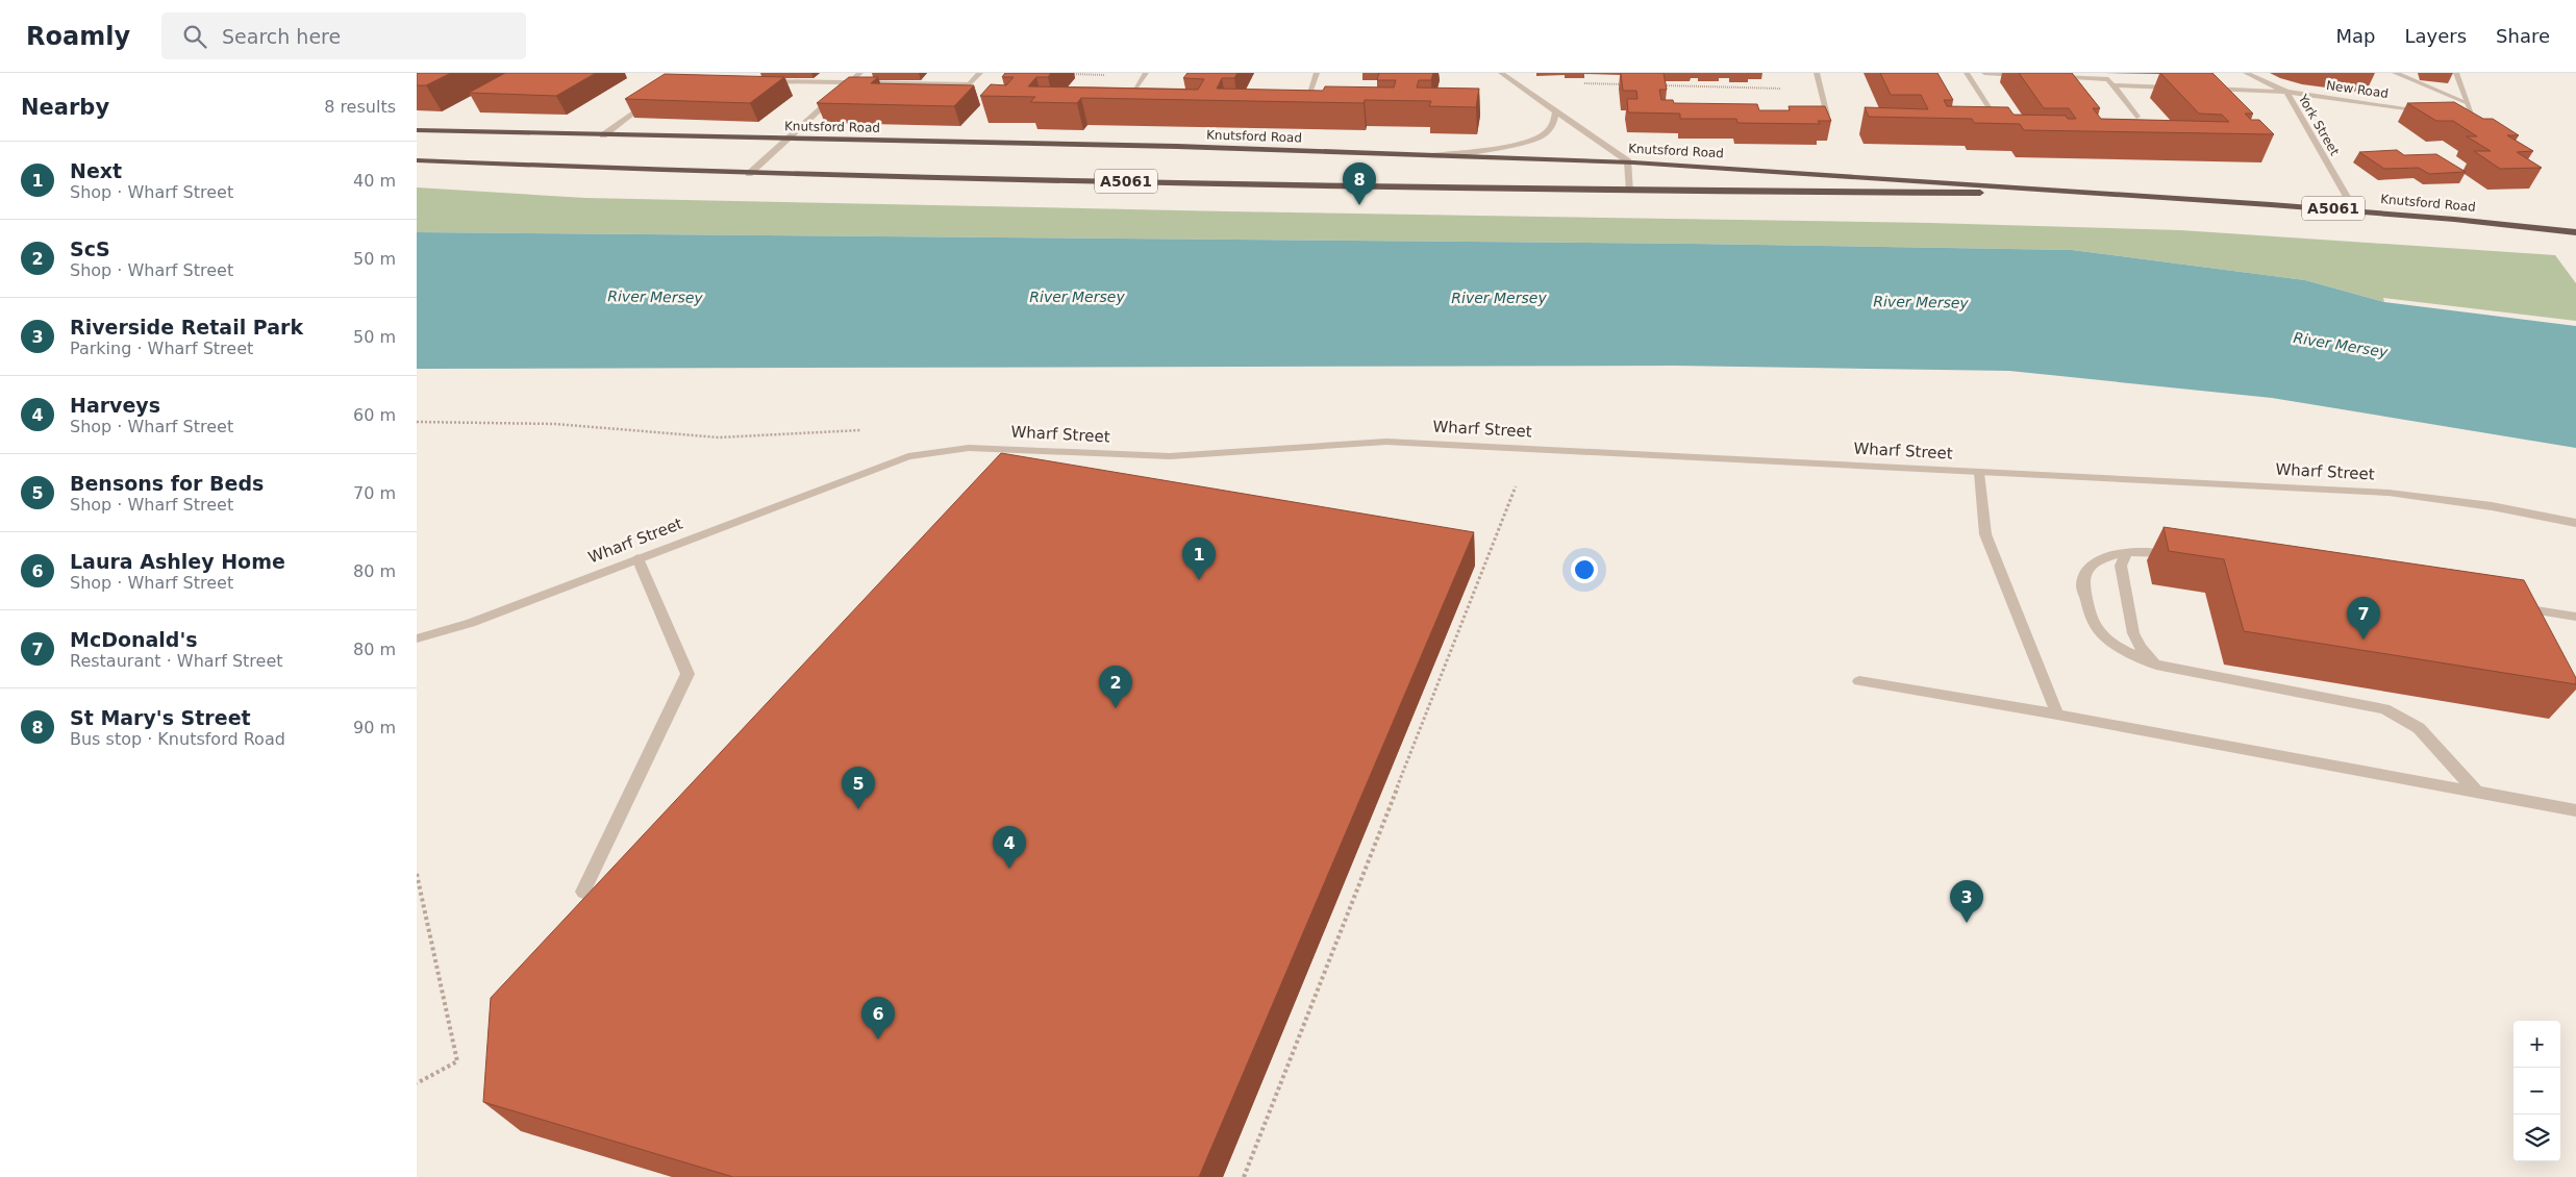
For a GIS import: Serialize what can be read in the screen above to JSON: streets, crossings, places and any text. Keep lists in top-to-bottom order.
{
  "streets": {
    "highway": ["Knutsford Road", "A5061"],
    "street": ["New Road", "York Street", "Wharf Street"]
  },
  "crossings": [
    ["New Road", "York Street"],
    ["York Street", "Knutsford Road"]
  ],
  "water": ["River Mersey"],
  "page": {
    "header": "Roamly",
    "search": "Search here",
    "nav": ["Map", "Layers", "Share"],
    "heading": ["Nearby", "8 results"],
    "list": [
      {
        "mark": "1",
        "name": "Next",
        "note": "Shop · Wharf Street",
        "value": "40 m"
      },
      {
        "mark": "2",
        "name": "ScS",
        "note": "Shop · Wharf Street",
        "value": "50 m"
      },
      {
        "mark": "3",
        "name": "Riverside Retail Park",
        "note": "Parking · Wharf Street",
        "value": "50 m"
      },
      {
        "mark": "4",
        "name": "Harveys",
        "note": "Shop · Wharf Street",
        "value": "60 m"
      },
      {
        "mark": "5",
        "name": "Bensons for Beds",
        "note": "Shop · Wharf Street",
        "value": "70 m"
      },
      {
        "mark": "6",
        "name": "Laura Ashley Home",
        "note": "Shop · Wharf Street",
        "value": "80 m"
      },
      {
        "mark": "7",
        "name": "McDonald's",
        "note": "Restaurant · Wharf Street",
        "value": "80 m"
      },
      {
        "mark": "8",
        "name": "St Mary's Street",
        "note": "Bus stop · Knutsford Road",
        "value": "90 m"
      }
    ],
    "pins": [
      "8",
      "1",
      "7",
      "2",
      "5",
      "4",
      "3",
      "6"
    ],
    "map_buttons": ["+", "−"]
  }
}
